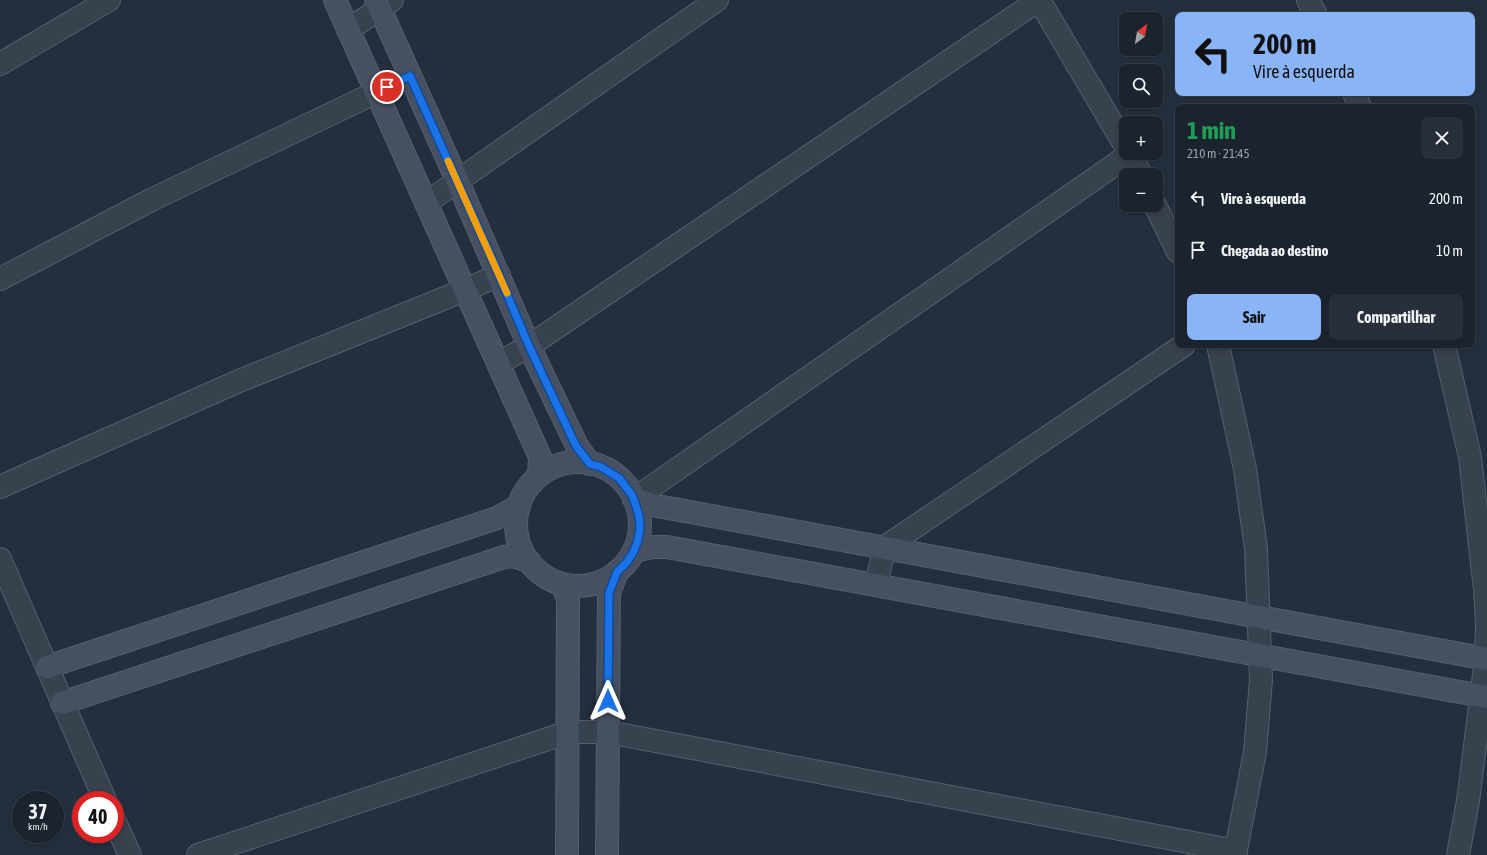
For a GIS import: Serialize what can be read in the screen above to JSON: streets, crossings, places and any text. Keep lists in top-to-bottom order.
{
  "north": "top right",
  "page": {
    "map_buttons": ["+", "−"],
    "turn": ["200 m", "Vire à esquerda"],
    "heading": ["1 min", "210 m · 21:45"],
    "list": [
      {
        "name": "Vire à esquerda",
        "value": "200 m"
      },
      {
        "name": "Chegada ao destino",
        "value": "10 m"
      }
    ],
    "buttons": ["Sair", "Compartilhar"],
    "speed": "37 km/h",
    "limit": "40"
  }
}
